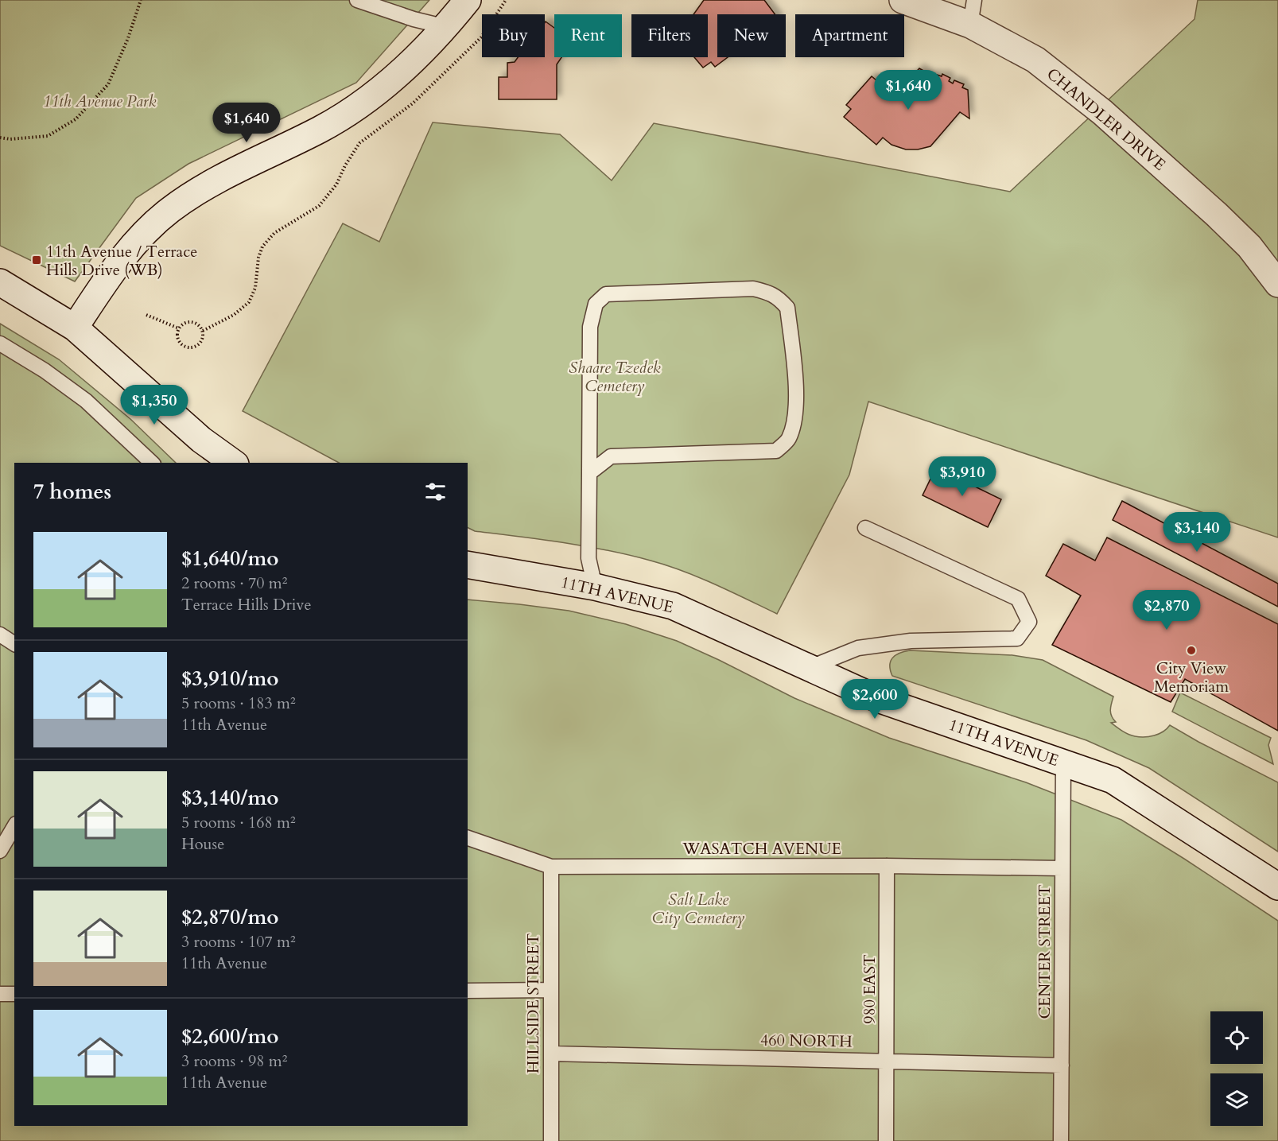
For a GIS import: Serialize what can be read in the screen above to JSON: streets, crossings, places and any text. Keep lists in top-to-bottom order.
{
  "streets": {
    "street": ["CHANDLER DRIVE", "11TH AVENUE"],
    "lane": [
      "WASATCH AVENUE",
      "CENTER STREET",
      "980 EAST",
      "HILLSIDE STREET",
      "460 NORTH"
    ]
  },
  "crossings": [
    ["11TH AVENUE", "CENTER STREET"],
    ["WASATCH AVENUE", "CENTER STREET"],
    ["WASATCH AVENUE", "980 EAST"],
    ["WASATCH AVENUE", "HILLSIDE STREET"],
    ["CENTER STREET", "460 NORTH"],
    ["980 EAST", "460 NORTH"],
    ["HILLSIDE STREET", "460 NORTH"]
  ],
  "parks": ["11th Avenue Park", "Shaare Tzedek Cemetery", "Salt Lake City Cemetery"],
  "places": {
    "transit": ["11th Avenue / Terrace Hills Drive (WB)"],
    "other": ["City View Memoriam"]
  },
  "page": {
    "chip": [
      "Buy",
      "Rent",
      "Filters",
      "New",
      "Apartment"
    ],
    "price": [
      "$1,640",
      "$1,640",
      "$1,350",
      "$3,910",
      "$3,140",
      "$2,870",
      "$2,600"
    ],
    "heading": "7 homes",
    "list": [
      {
        "name": "$1,640/mo",
        "note": "2 rooms · 70 m² · Terrace Hills Drive"
      },
      {
        "name": "$3,910/mo",
        "note": "5 rooms · 183 m² · 11th Avenue"
      },
      {
        "name": "$3,140/mo",
        "note": "5 rooms · 168 m² · House"
      },
      {
        "name": "$2,870/mo",
        "note": "3 rooms · 107 m² · 11th Avenue"
      },
      {
        "name": "$2,600/mo",
        "note": "3 rooms · 98 m² · 11th Avenue"
      }
    ]
  }
}
